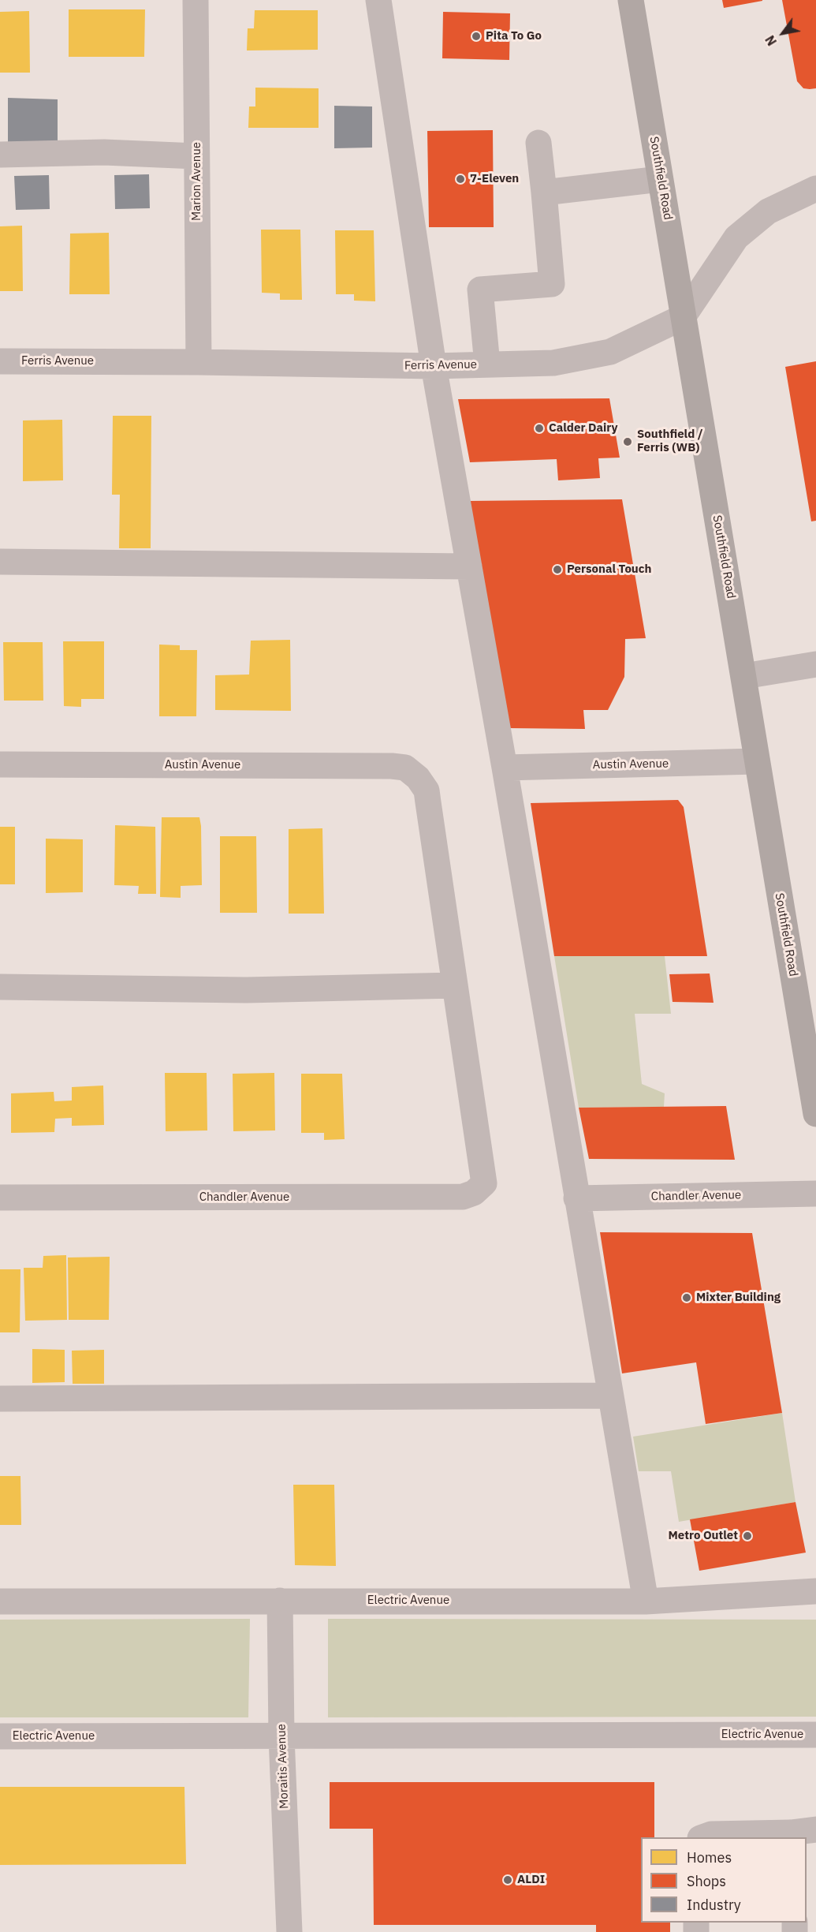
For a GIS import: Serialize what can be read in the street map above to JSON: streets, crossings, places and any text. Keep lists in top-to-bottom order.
{
  "streets": {
    "main road": ["Southfield Road"],
    "street": [
      "Marion Avenue",
      "Ferris Avenue",
      "Austin Avenue",
      "Chandler Avenue",
      "Electric Avenue",
      "Moraitis Avenue"
    ]
  },
  "crossings": [
    ["Southfield Road", "Ferris Avenue"],
    ["Southfield Road", "Austin Avenue"],
    ["Marion Avenue", "Ferris Avenue"],
    ["Austin Avenue", "Chandler Avenue"],
    ["Electric Avenue", "Moraitis Avenue"]
  ],
  "places": [
    "Pita To Go",
    "7-Eleven",
    "Calder Dairy",
    "Southfield / Ferris (WB)",
    "Personal Touch",
    "Mixter Building",
    "Metro Outlet",
    "ALDI"
  ],
  "legend": ["Homes", "Shops", "Industry"],
  "north": "bottom left"
}
